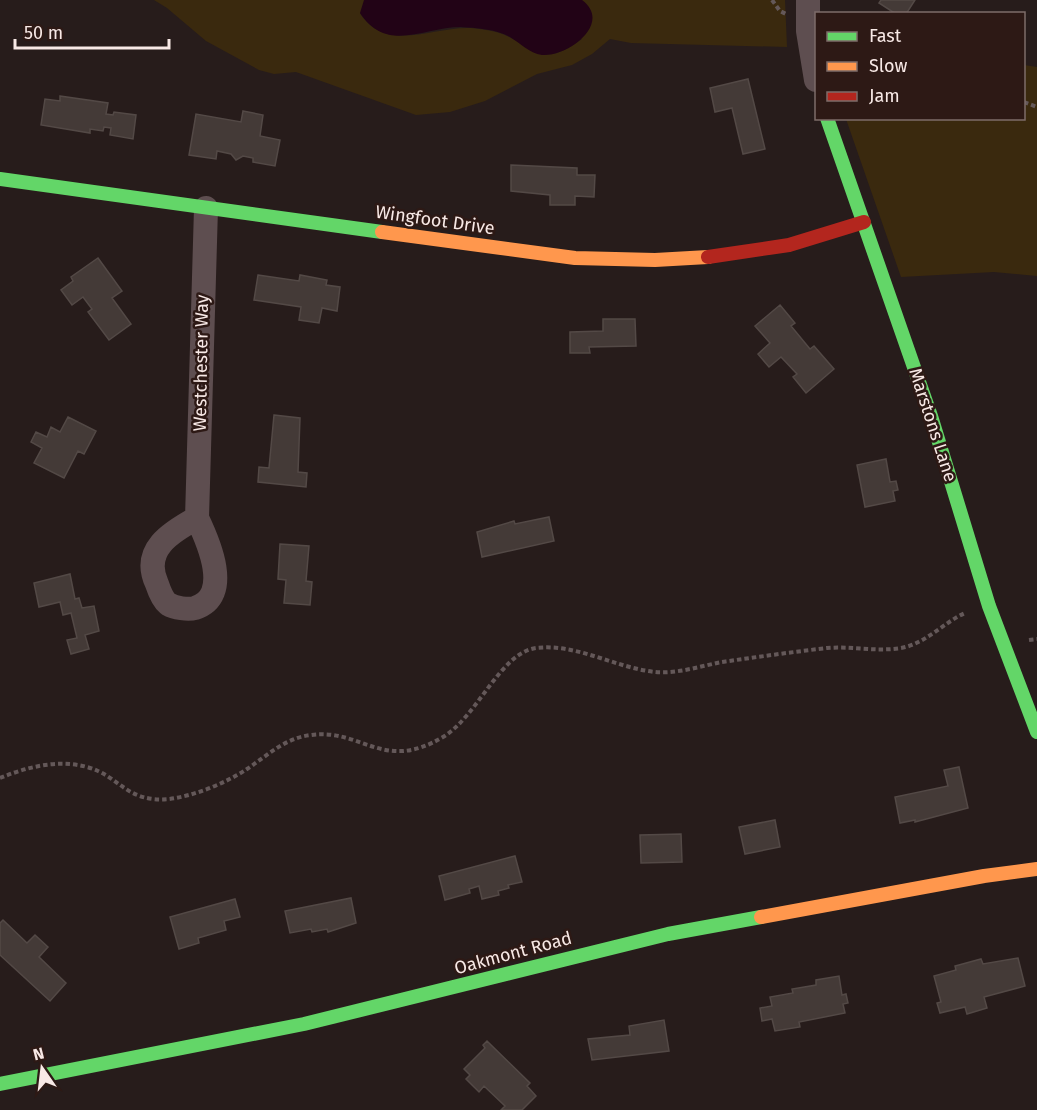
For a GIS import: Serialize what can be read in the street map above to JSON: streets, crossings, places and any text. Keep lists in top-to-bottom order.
{
  "streets": {
    "street": [
      "Wingfoot Drive",
      "Westchester Way",
      "Marstons Lane",
      "Oakmont Road"
    ]
  },
  "crossings": [
    ["Wingfoot Drive", "Westchester Way"],
    ["Wingfoot Drive", "Marstons Lane"]
  ],
  "legend": ["Fast", "Slow", "Jam"],
  "scale_bar": "50 m",
  "north": "top"
}
